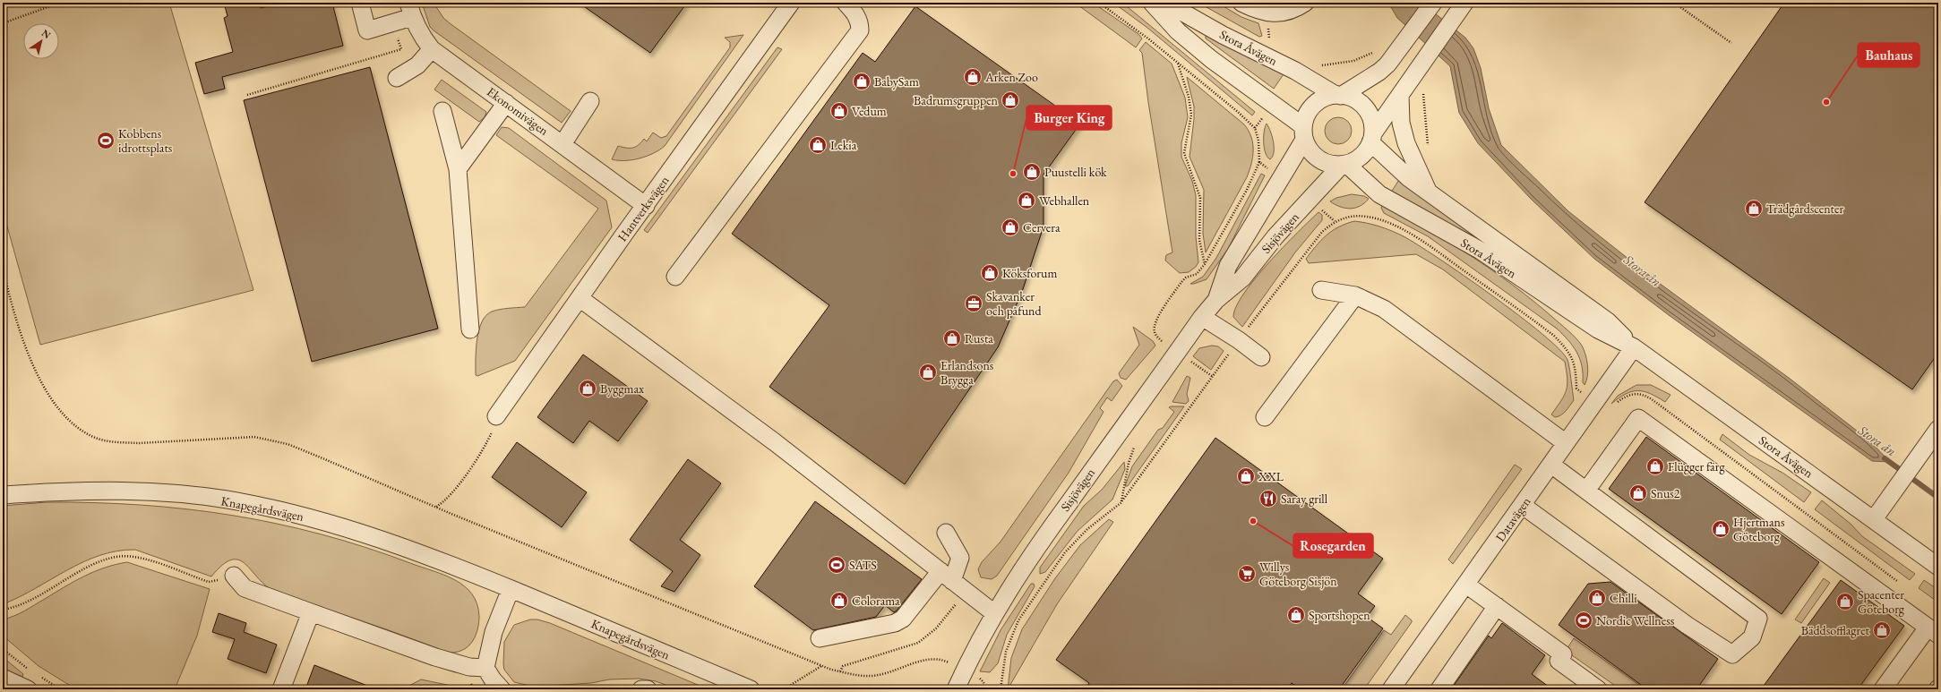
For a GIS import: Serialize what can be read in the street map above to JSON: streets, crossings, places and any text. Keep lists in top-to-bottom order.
{
  "streets": {
    "street": [
      "Stora Åvägen",
      "Ekonomivägen",
      "Hantverksvägen",
      "Sisjövägen",
      "Knapegårdsvägen",
      "Datavägen"
    ]
  },
  "crossings": [
    ["Stora Åvägen", "Sisjövägen"],
    ["Stora Åvägen", "Datavägen"],
    ["Ekonomivägen", "Hantverksvägen"]
  ],
  "water": ["Stora ån"],
  "places": {
    "shop": [
      "Arken Zoo",
      "BabySam",
      "Badrumsgruppen",
      "Vedum",
      "Lekia",
      "Puustelli kök",
      "Webhallen",
      "Trädgårdscenter",
      "Cervera",
      "Köksforum",
      "Rusta",
      "Erlandsons Brygga",
      "Byggmax",
      "Flügger färg",
      "XXL",
      "Snus2",
      "Hjertmans Göteborg",
      "Chilli",
      "Colorama",
      "Spacenter Göteborg",
      "Sportshopen",
      "Bäddsofflagret"
    ],
    "other": ["Bauhaus", "Burger King", "Rosegarden"],
    "sports": ["Kobbens idrottsplats", "SATS", "Nordic Wellness"],
    "office": ["Skavanker och påfund"],
    "restaurant": ["Saray grill"],
    "supermarket": ["Willys Göteborg Sisjön"]
  },
  "north": "top right"
}
